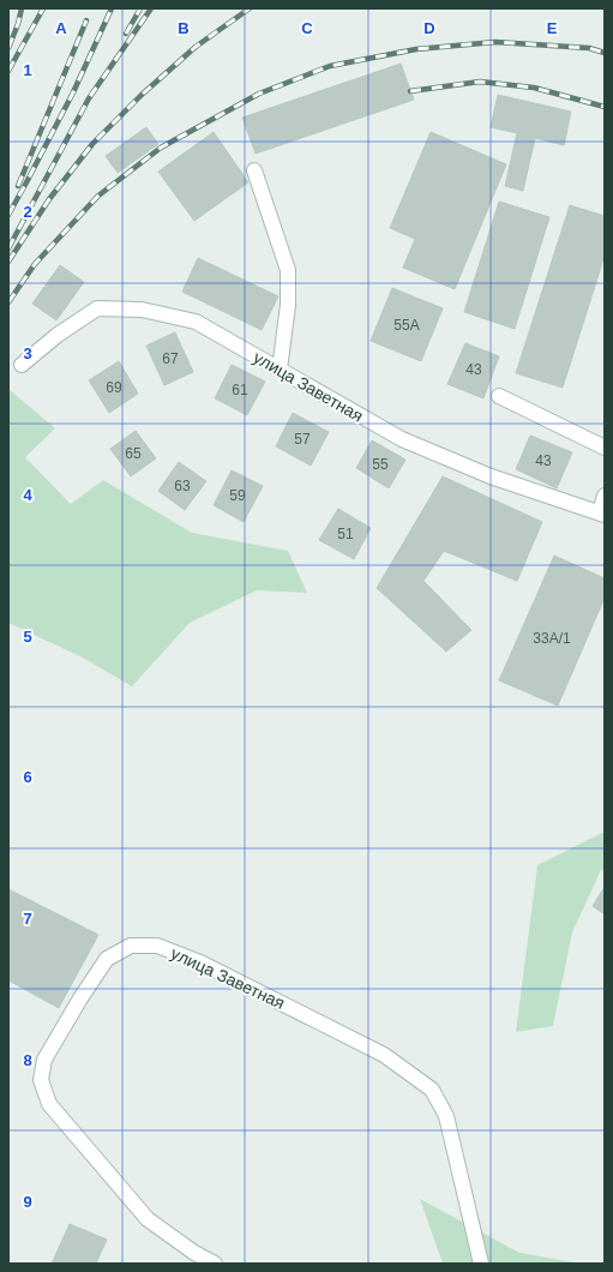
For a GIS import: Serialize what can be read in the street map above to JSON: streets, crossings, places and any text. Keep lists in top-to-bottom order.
{
  "streets": {
    "street": ["улица Заветная"]
  },
  "house_numbers": [
    "55А",
    "67",
    "43",
    "69",
    "61",
    "57",
    "65",
    "43",
    "55",
    "63",
    "59",
    "51",
    "33А/1"
  ],
  "grid": {
    "columns": [
      "A",
      "B",
      "C",
      "D",
      "E"
    ],
    "rows": [
      "1",
      "2",
      "3",
      "4",
      "5",
      "6",
      "7",
      "8",
      "9"
    ]
  }
}
